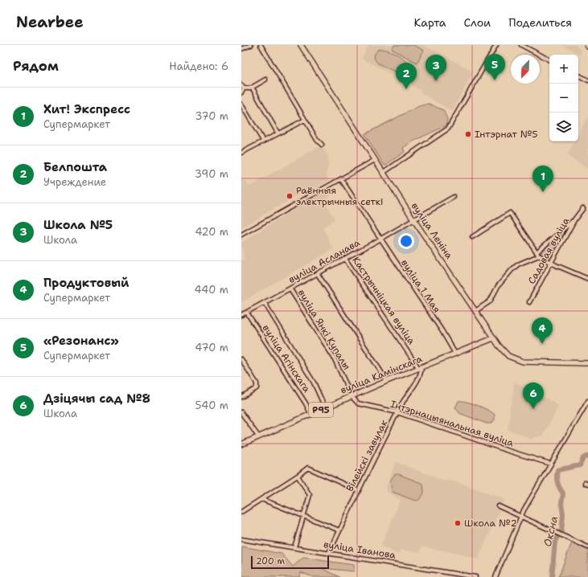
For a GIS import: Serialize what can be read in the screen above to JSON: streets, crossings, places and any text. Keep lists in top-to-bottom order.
{
  "streets": {
    "main road": ["вуліца Леніна", "вуліца Камінскага", "Р95"],
    "street": [
      "Садовая вуліца",
      "вуліца Асланава",
      "вуліца 1 Мая",
      "Кастрычніцкая вуліца",
      "вуліца Янкі Купалы",
      "вуліца Агінскага",
      "Інтэрнацыянальная вуліца",
      "Вілейскі завулак",
      "вуліца Іванова"
    ]
  },
  "crossings": [
    ["вуліца Леніна", "Садовая вуліца"],
    ["вуліца Леніна", "вуліца Асланава"],
    ["вуліца Леніна", "вуліца Камінскага"],
    ["вуліца Асланава", "вуліца 1 Мая"],
    ["вуліца Асланава", "Кастрычніцкая вуліца"],
    ["вуліца Асланава", "вуліца Янкі Купалы"],
    ["вуліца Асланава", "вуліца Агінскага"],
    ["вуліца 1 Мая", "вуліца Камінскага"],
    ["Кастрычніцкая вуліца", "вуліца Камінскага"],
    ["Кастрычніцкая вуліца", "Вілейскі завулак"],
    ["вуліца Янкі Купалы", "вуліца Камінскага"],
    ["вуліца Янкі Купалы", "Інтэрнацыянальная вуліца"],
    ["вуліца Агінскага", "вуліца Камінскага"],
    ["вуліца Камінскага", "Інтэрнацыянальная вуліца"],
    ["вуліца Камінскага", "Вілейскі завулак"],
    ["Інтэрнацыянальная вуліца", "Вілейскі завулак"],
    ["Вілейскі завулак", "вуліца Іванова"]
  ],
  "water": ["Оксна"],
  "places": ["Інтэрнат №5", "Раённыя электрычныя сеткі", "Школа №2"],
  "scale_bar": "200 m",
  "north": "bottom left",
  "page": {
    "header": "Nearbee",
    "nav": ["Карта", "Слои", "Поделиться"],
    "heading": ["Рядом", "Найдено: 6"],
    "pins": [
      "5",
      "3",
      "2",
      "1",
      "4",
      "6"
    ],
    "map_buttons": ["+", "−"],
    "list": [
      {
        "mark": "1",
        "name": "Хит! Экспресс",
        "note": "Супермаркет",
        "value": "370 m"
      },
      {
        "mark": "2",
        "name": "Белпошта",
        "note": "Учреждение",
        "value": "390 m"
      },
      {
        "mark": "3",
        "name": "Школа №5",
        "note": "Школа",
        "value": "420 m"
      },
      {
        "mark": "4",
        "name": "Продуктовый",
        "note": "Супермаркет",
        "value": "440 m"
      },
      {
        "mark": "5",
        "name": "«Резонанс»",
        "note": "Супермаркет",
        "value": "470 m"
      },
      {
        "mark": "6",
        "name": "Дзіцячы сад №8",
        "note": "Школа",
        "value": "540 m"
      }
    ],
    "scale": "200 m"
  }
}
